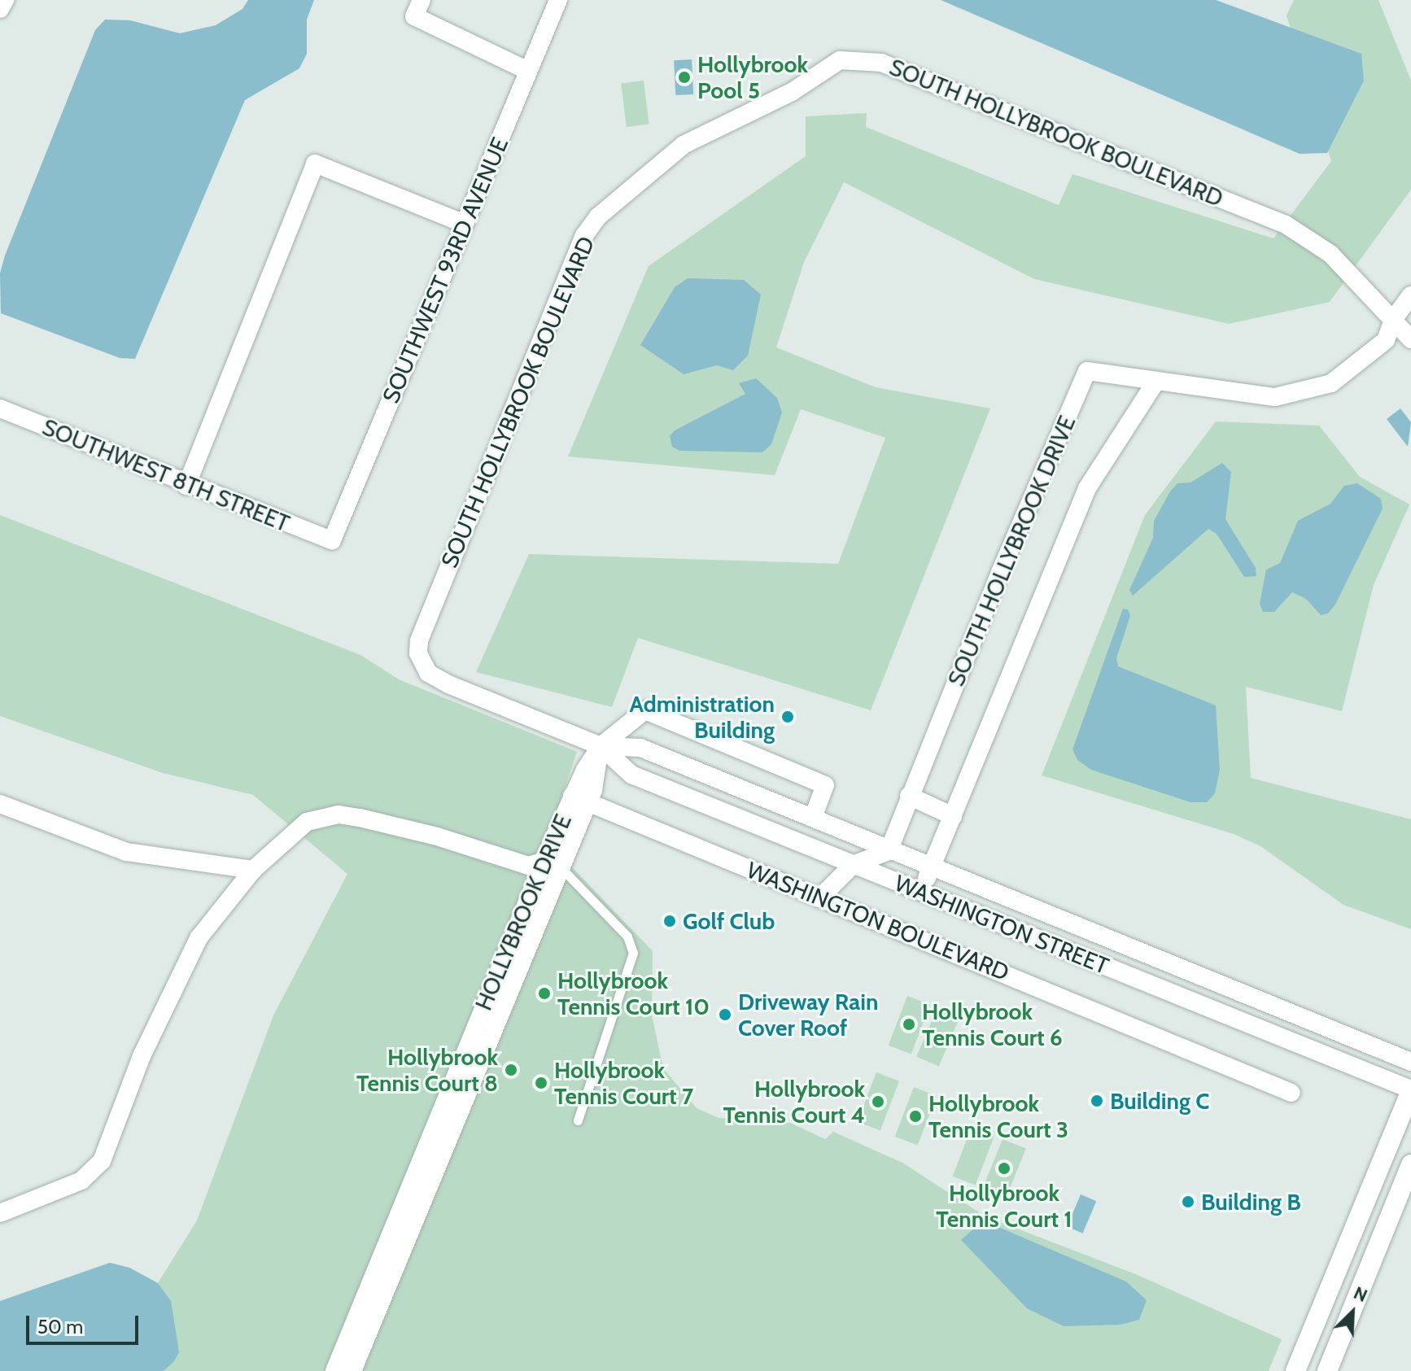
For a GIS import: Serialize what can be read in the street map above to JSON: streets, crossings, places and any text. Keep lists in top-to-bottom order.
{
  "streets": {
    "street": [
      "SOUTH HOLLYBROOK BOULEVARD",
      "SOUTHWEST 93RD AVENUE",
      "SOUTHWEST 8TH STREET",
      "SOUTH HOLLYBROOK DRIVE",
      "HOLLYBROOK DRIVE",
      "WASHINGTON BOULEVARD",
      "WASHINGTON STREET"
    ]
  },
  "crossings": [
    ["SOUTH HOLLYBROOK BOULEVARD", "SOUTH HOLLYBROOK DRIVE"],
    ["SOUTH HOLLYBROOK BOULEVARD", "WASHINGTON STREET"],
    ["SOUTHWEST 93RD AVENUE", "SOUTHWEST 8TH STREET"],
    ["SOUTH HOLLYBROOK DRIVE", "WASHINGTON STREET"],
    ["HOLLYBROOK DRIVE", "WASHINGTON BOULEVARD"],
    ["HOLLYBROOK DRIVE", "WASHINGTON STREET"]
  ],
  "places": [
    "Hollybrook Pool 5",
    "Administration Building",
    "Golf Club",
    "Hollybrook Tennis Court 10",
    "Driveway Rain Cover Roof",
    "Hollybrook Tennis Court 6",
    "Hollybrook Tennis Court 8",
    "Hollybrook Tennis Court 7",
    "Building C",
    "Hollybrook Tennis Court 4",
    "Hollybrook Tennis Court 3",
    "Hollybrook Tennis Court 1",
    "Building B"
  ],
  "scale_bar": "50 m",
  "north": "top right"
}
